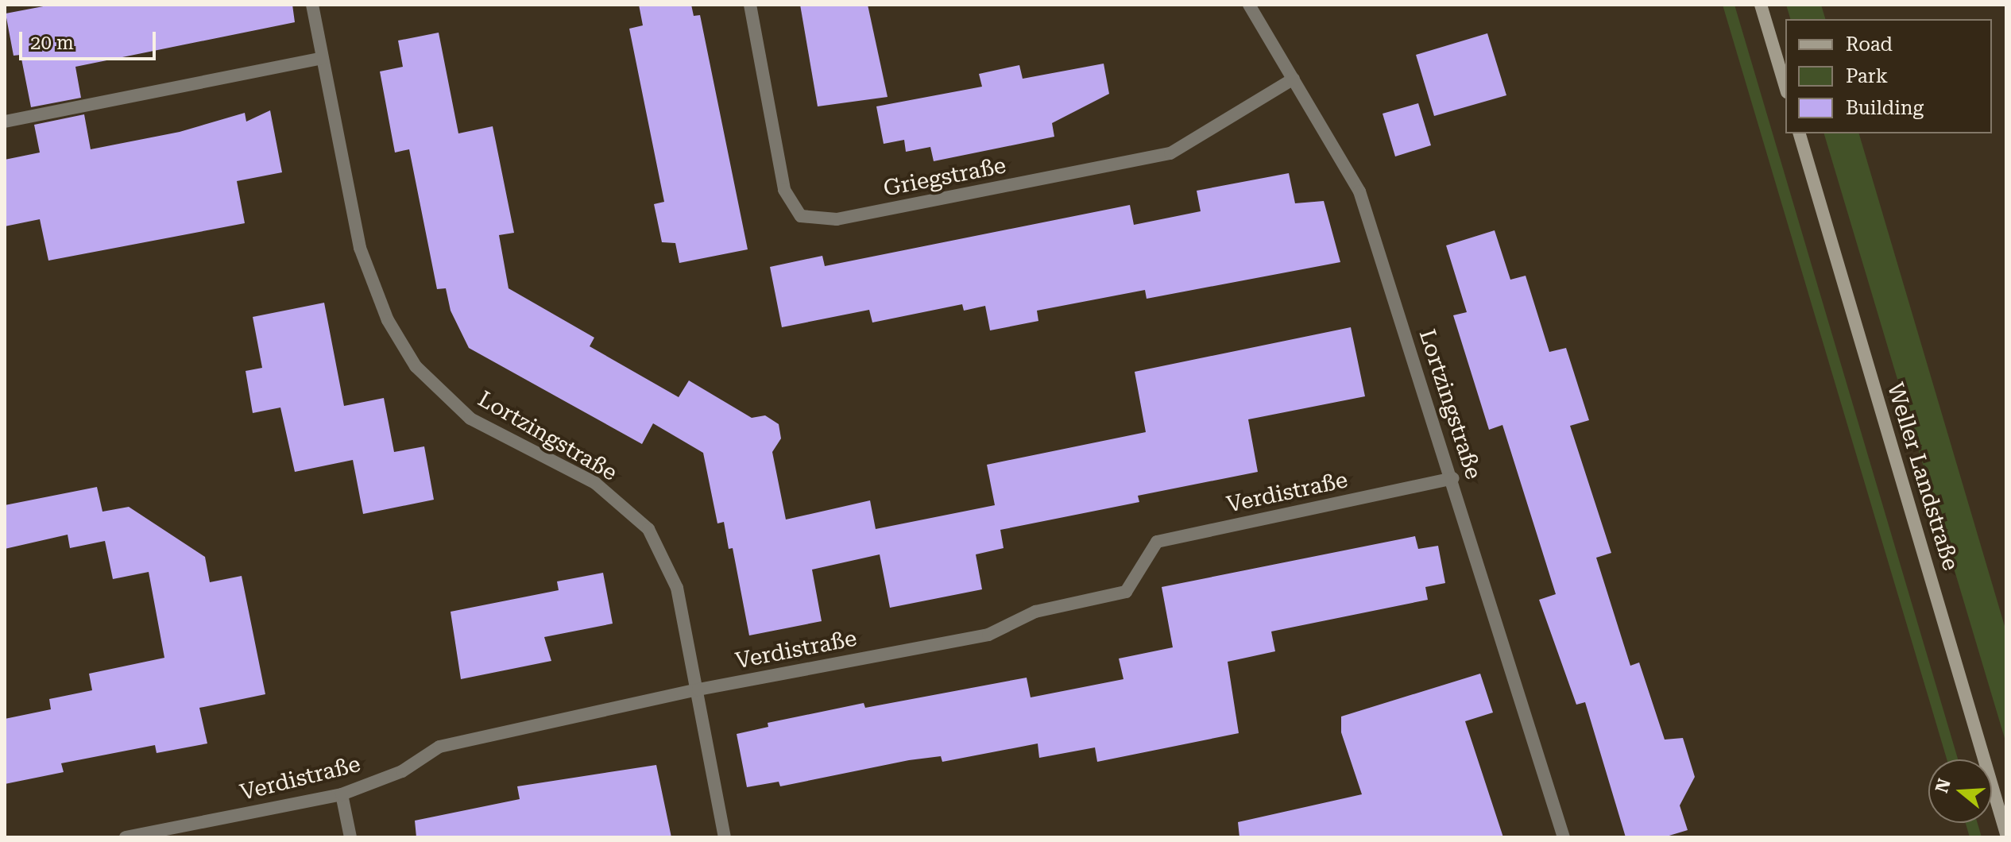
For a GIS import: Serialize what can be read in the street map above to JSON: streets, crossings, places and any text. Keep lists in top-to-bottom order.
{
  "streets": {
    "main road": ["Weller Landstraße"],
    "street": ["Griegstraße", "Lortzingstraße", "Verdistraße"]
  },
  "crossings": [
    ["Griegstraße", "Lortzingstraße"],
    ["Lortzingstraße", "Verdistraße"]
  ],
  "legend": ["Road", "Park", "Building"],
  "scale_bar": "20 m",
  "north": "left"
}
